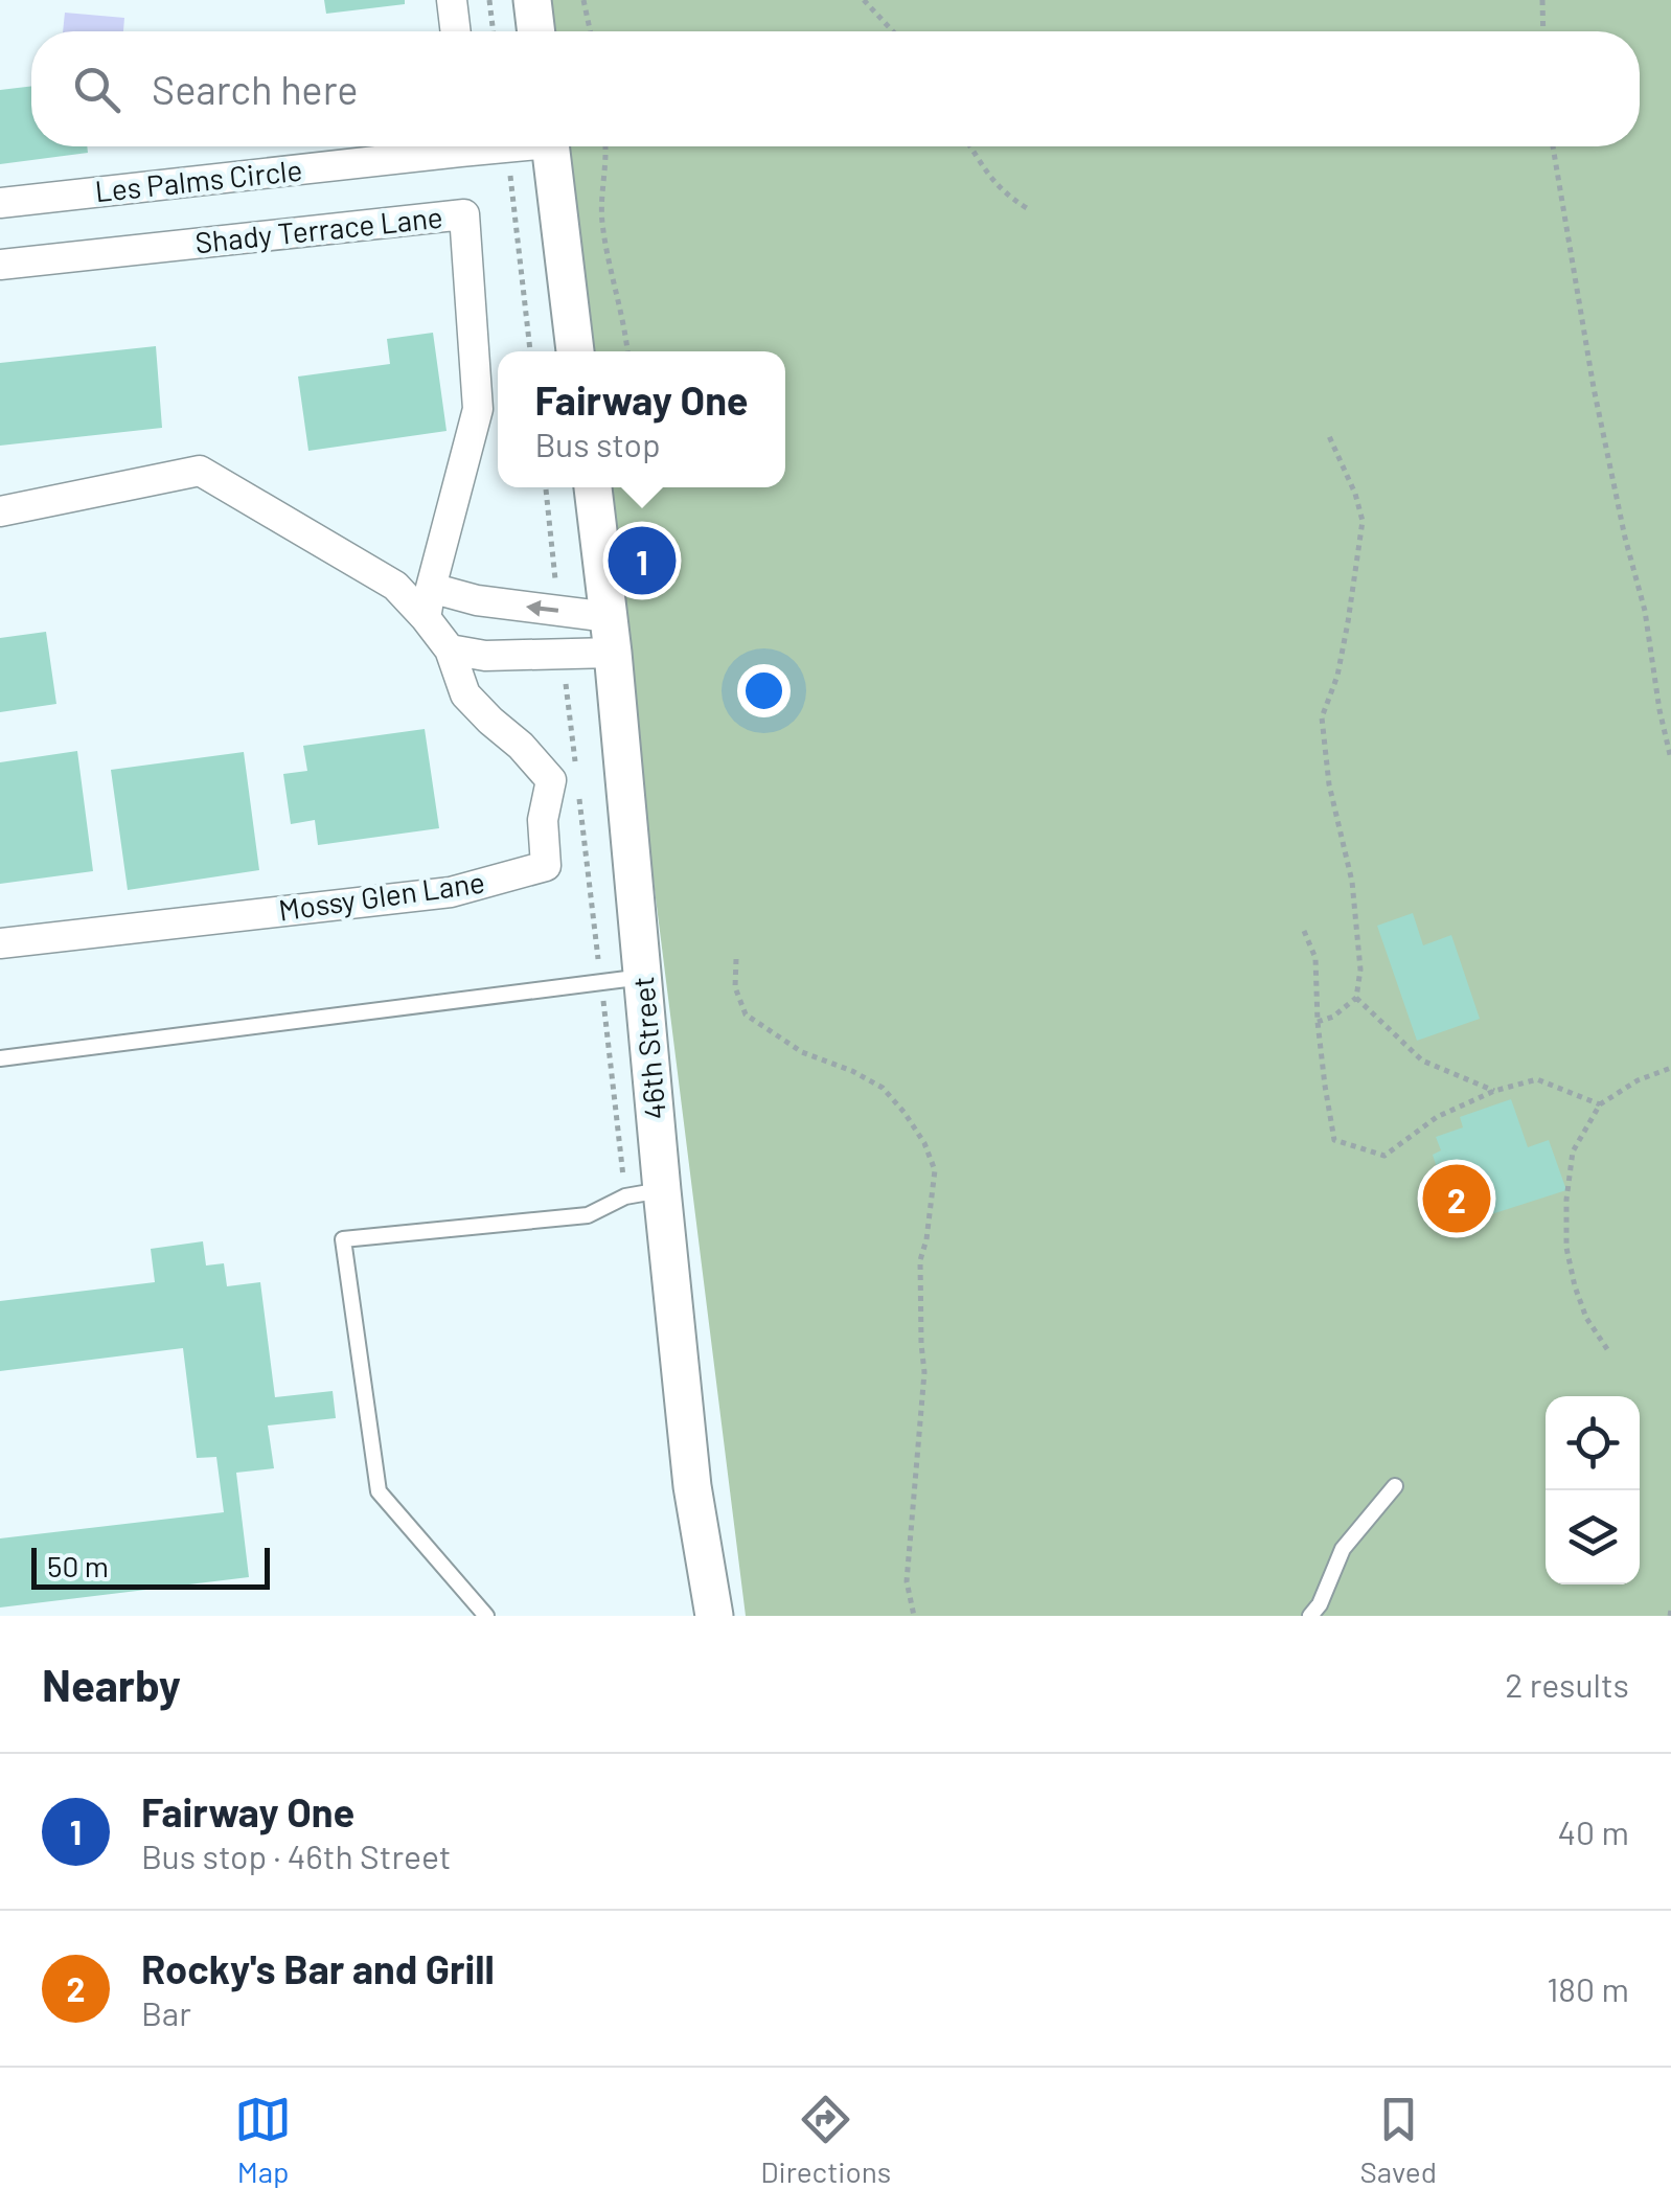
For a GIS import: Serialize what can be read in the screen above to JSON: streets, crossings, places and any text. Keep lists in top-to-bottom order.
{
  "streets": {
    "street": [
      "Les Palms Circle",
      "Shady Terrace Lane",
      "Mossy Glen Lane",
      "46th Street"
    ]
  },
  "scale_bar": "50 m",
  "page": {
    "search": "Search here",
    "popup": ["Fairway One", "Bus stop"],
    "pins": ["1", "2"],
    "scale": "50 m",
    "heading": ["Nearby", "2 results"],
    "list": [
      {
        "mark": "1",
        "name": "Fairway One",
        "note": "Bus stop · 46th Street",
        "value": "40 m"
      },
      {
        "mark": "2",
        "name": "Rocky's Bar and Grill",
        "note": "Bar",
        "value": "180 m"
      }
    ],
    "nav": ["Map", "Directions", "Saved"]
  }
}
